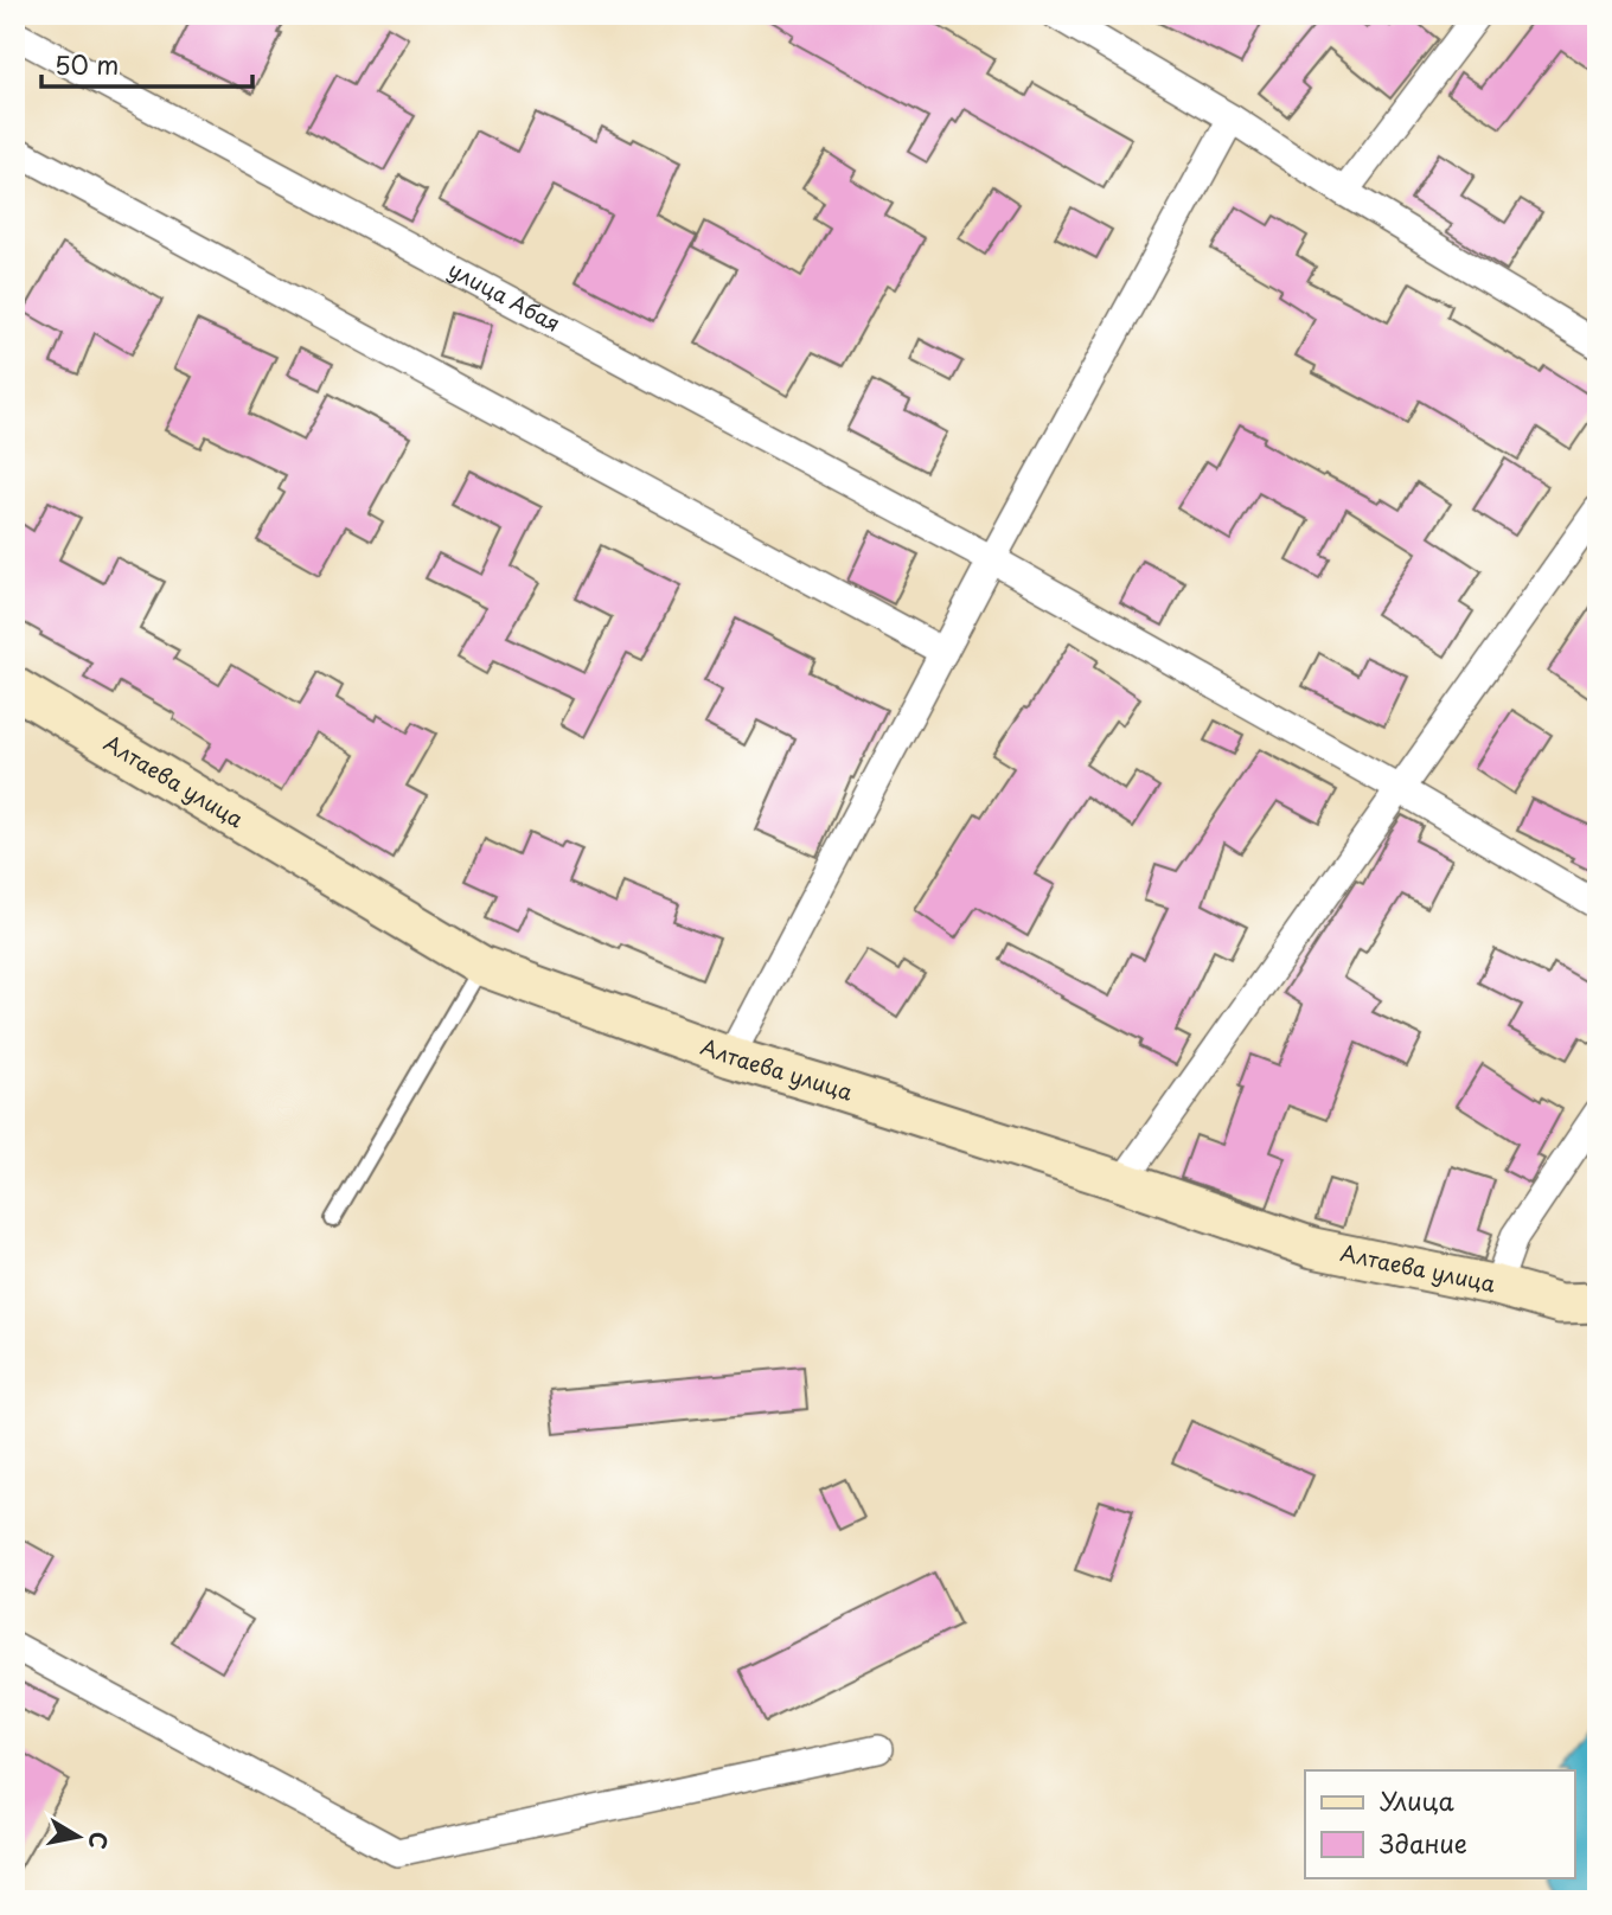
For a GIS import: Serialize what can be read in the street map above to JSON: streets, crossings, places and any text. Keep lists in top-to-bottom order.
{
  "streets": {
    "main road": ["Алтаева улица"],
    "street": ["улица Абая"]
  },
  "legend": ["Улица", "Здание"],
  "scale_bar": "50 m",
  "north": "right"
}
